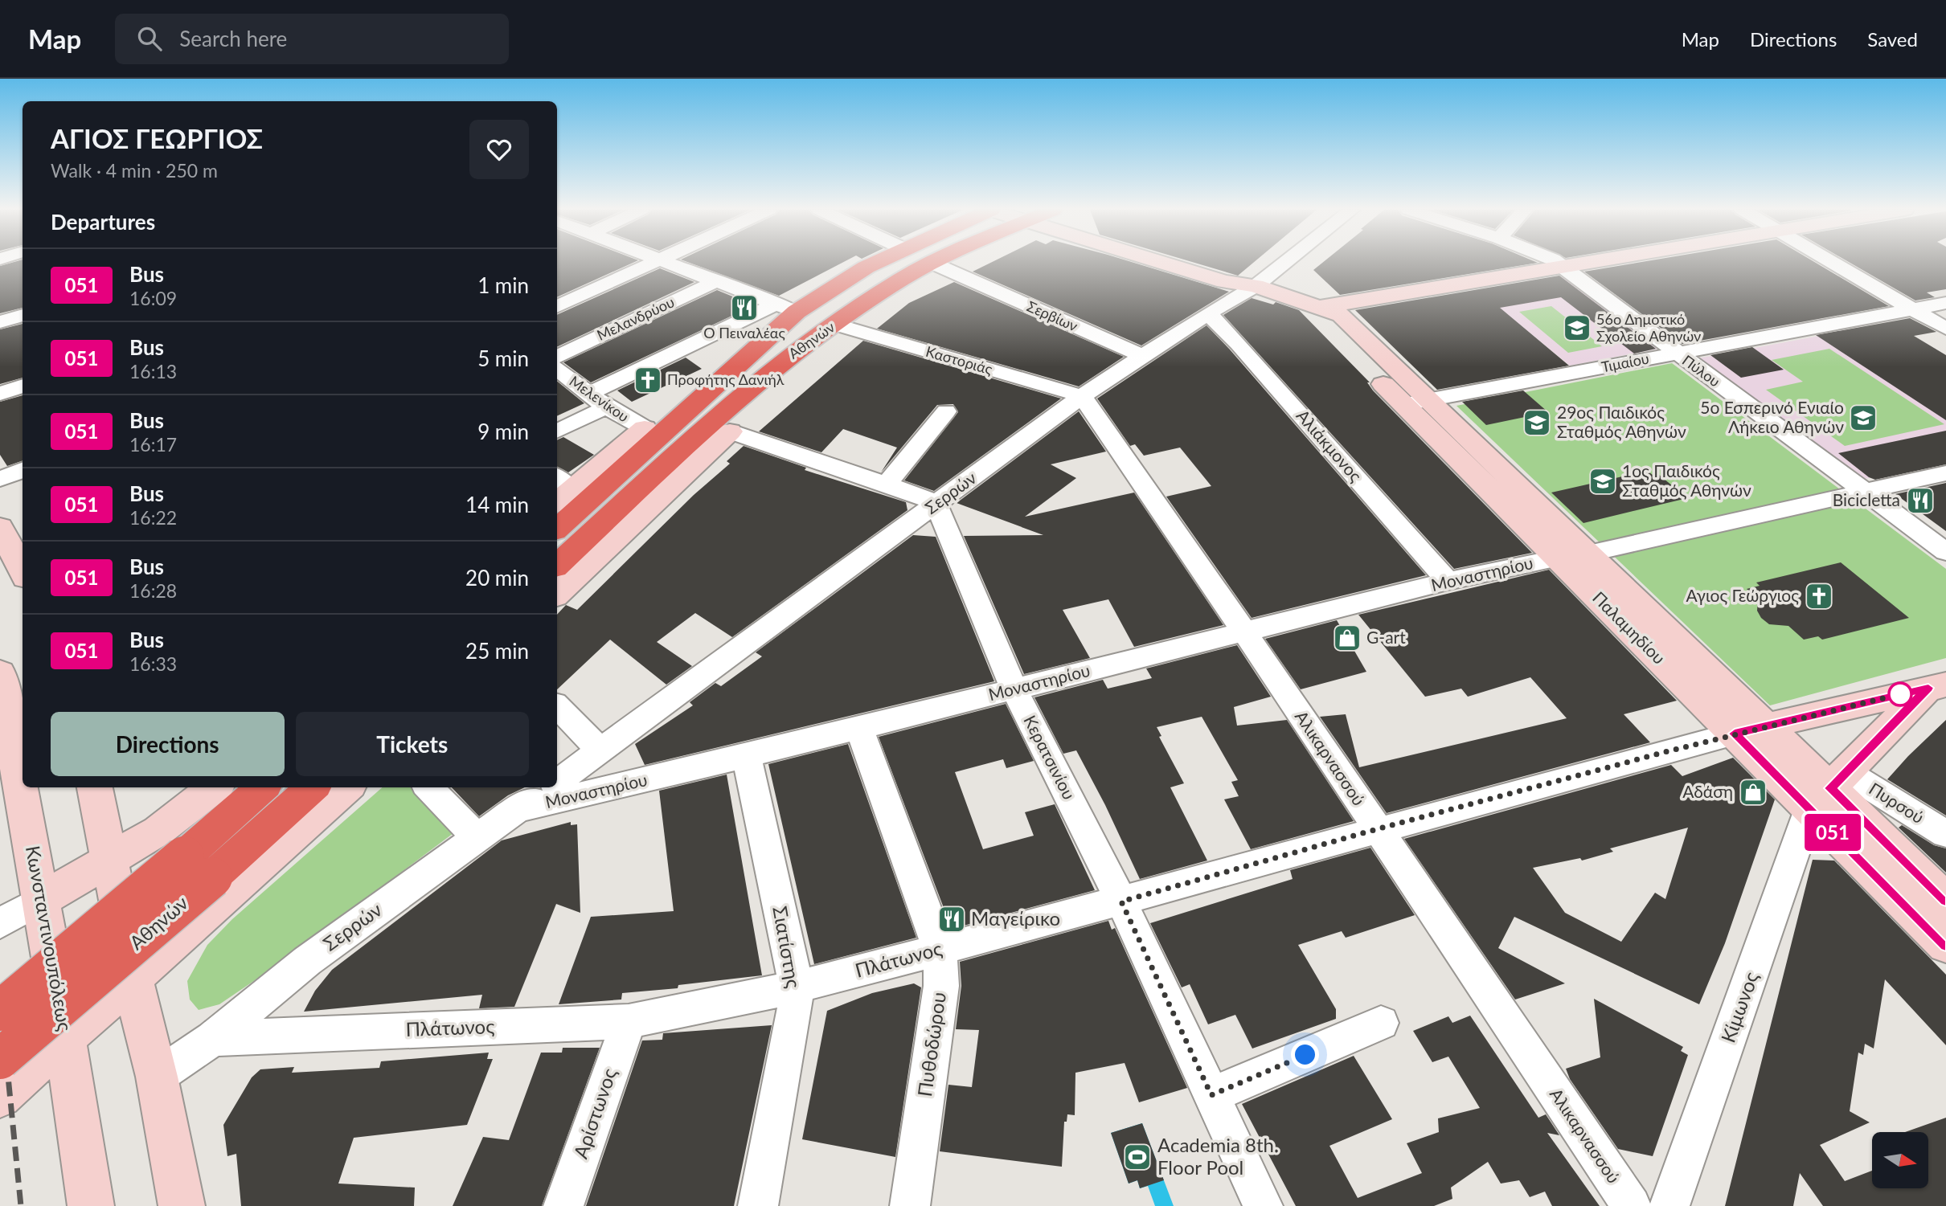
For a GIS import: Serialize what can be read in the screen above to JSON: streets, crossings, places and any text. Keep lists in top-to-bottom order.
{
  "streets": {
    "highway": ["Αθηνών"],
    "street": [
      "Σερβίων",
      "Μελανδρύου",
      "Καστοριάς",
      "Τιμαίου",
      "Πύλου",
      "Μελενίκου",
      "Αλιάκμονος",
      "Σερρών",
      "Μοναστηρίου",
      "Παλαμηδίου",
      "Κερατσινίου",
      "Αλικαρνασσού",
      "Πυρσού",
      "Κωνσταντινουπόλεως",
      "Σιατίστης",
      "Πλάτωνος",
      "Κίμωνος",
      "Πυθοδώρου",
      "Αρίστωνος"
    ]
  },
  "crossings": [
    ["Σερβίων", "Αθηνών"],
    ["Σερβίων", "Σερρών"],
    ["Αθηνών", "Καστοριάς"],
    ["Αθηνών", "Κωνσταντινουπόλεως"],
    ["Καστοριάς", "Σερρών"],
    ["Καστοριάς", "Αλικαρνασσού"],
    ["Τιμαίου", "Πύλου"],
    ["Τιμαίου", "Παλαμηδίου"],
    ["Αλιάκμονος", "Σερρών"],
    ["Αλιάκμονος", "Μοναστηρίου"],
    ["Σερρών", "Μοναστηρίου"],
    ["Σερρών", "Κερατσινίου"],
    ["Σερρών", "Αλικαρνασσού"],
    ["Σερρών", "Πλάτωνος"],
    ["Μοναστηρίου", "Παλαμηδίου"],
    ["Μοναστηρίου", "Κερατσινίου"],
    ["Μοναστηρίου", "Αλικαρνασσού"],
    ["Μοναστηρίου", "Σιατίστης"],
    ["Μοναστηρίου", "Πυθοδώρου"],
    ["Παλαμηδίου", "Πυρσού"],
    ["Παλαμηδίου", "Πλάτωνος"],
    ["Παλαμηδίου", "Κίμωνος"],
    ["Κερατσινίου", "Πλάτωνος"],
    ["Αλικαρνασσού", "Πλάτωνος"],
    ["Πυρσού", "Πλάτωνος"],
    ["Πυρσού", "Κίμωνος"],
    ["Σιατίστης", "Πλάτωνος"],
    ["Πλάτωνος", "Κίμωνος"],
    ["Πλάτωνος", "Πυθοδώρου"],
    ["Πλάτωνος", "Αρίστωνος"]
  ],
  "places": {
    "restaurant": ["Ο Πειναλέας", "Bicicletta", "Μαγείρικο"],
    "school or university": [
      "56ο Δημοτικό Σχολείο Αθηνών",
      "5ο Εσπερινό Ενιαίο Λήκειο Αθηνών",
      "29ος Παιδικός Σταθμός Αθηνών",
      "1ος Παιδικός Σταθμός Αθηνών"
    ],
    "church": ["Προφήτης Δανιήλ", "Αγιος Γεώργιος"],
    "shop": ["G-art", "Αδάση"],
    "sports": ["Academia 8th. Floor Pool"]
  },
  "lines": ["bus line 051"],
  "north": "right",
  "page": {
    "header": "Map",
    "search": "Search here",
    "nav": ["Map", "Directions", "Saved"],
    "on_map": "051",
    "heading": [
      ["ΑΓΙΟΣ ΓΕΩΡΓΙΟΣ", "Walk · 4 min · 250 m"],
      "Departures"
    ],
    "list": [
      {
        "mark": "051",
        "name": "Bus",
        "note": "16:09",
        "value": "1 min"
      },
      {
        "mark": "051",
        "name": "Bus",
        "note": "16:13",
        "value": "5 min"
      },
      {
        "mark": "051",
        "name": "Bus",
        "note": "16:17",
        "value": "9 min"
      },
      {
        "mark": "051",
        "name": "Bus",
        "note": "16:22",
        "value": "14 min"
      },
      {
        "mark": "051",
        "name": "Bus",
        "note": "16:28",
        "value": "20 min"
      },
      {
        "mark": "051",
        "name": "Bus",
        "note": "16:33",
        "value": "25 min"
      }
    ],
    "buttons": ["Directions", "Tickets"]
  }
}
